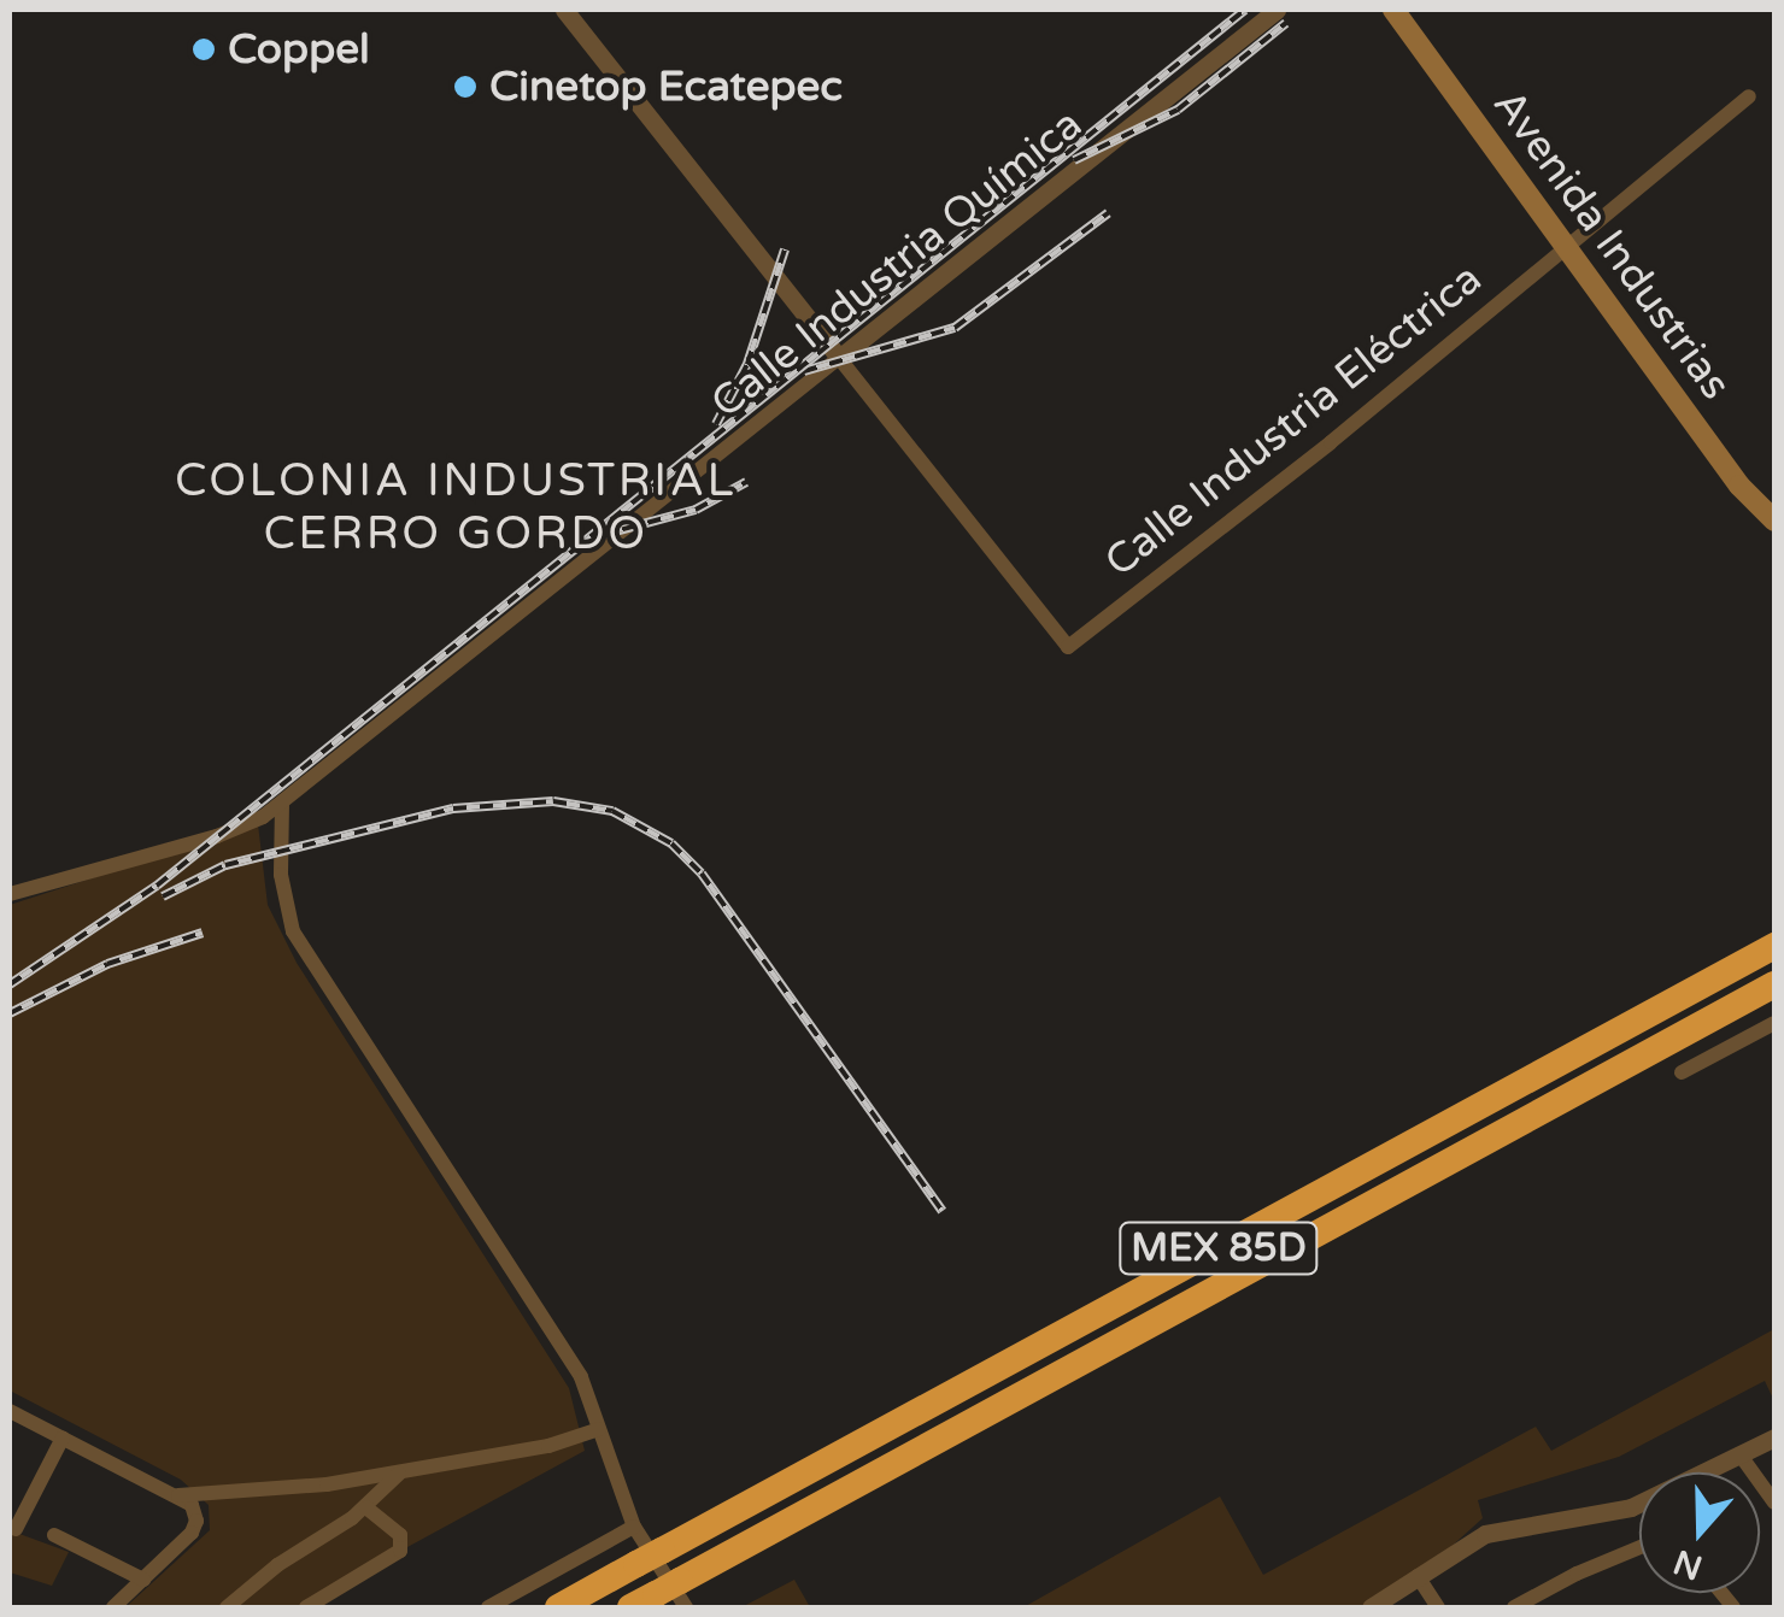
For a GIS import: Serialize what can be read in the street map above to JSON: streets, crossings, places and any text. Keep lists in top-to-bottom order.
{
  "streets": {
    "highway": ["MEX 85D"],
    "main road": ["Avenida Industrias"],
    "street": ["Calle Industria Química", "Calle Industria Eléctrica"]
  },
  "crossings": [
    ["Avenida Industrias", "Calle Industria Eléctrica"],
    ["Calle Industria Química", "Calle Industria Eléctrica"]
  ],
  "districts": ["COLONIA INDUSTRIAL CERRO GORDO"],
  "places": ["Coppel", "Cinetop Ecatepec"],
  "north": "bottom"
}
